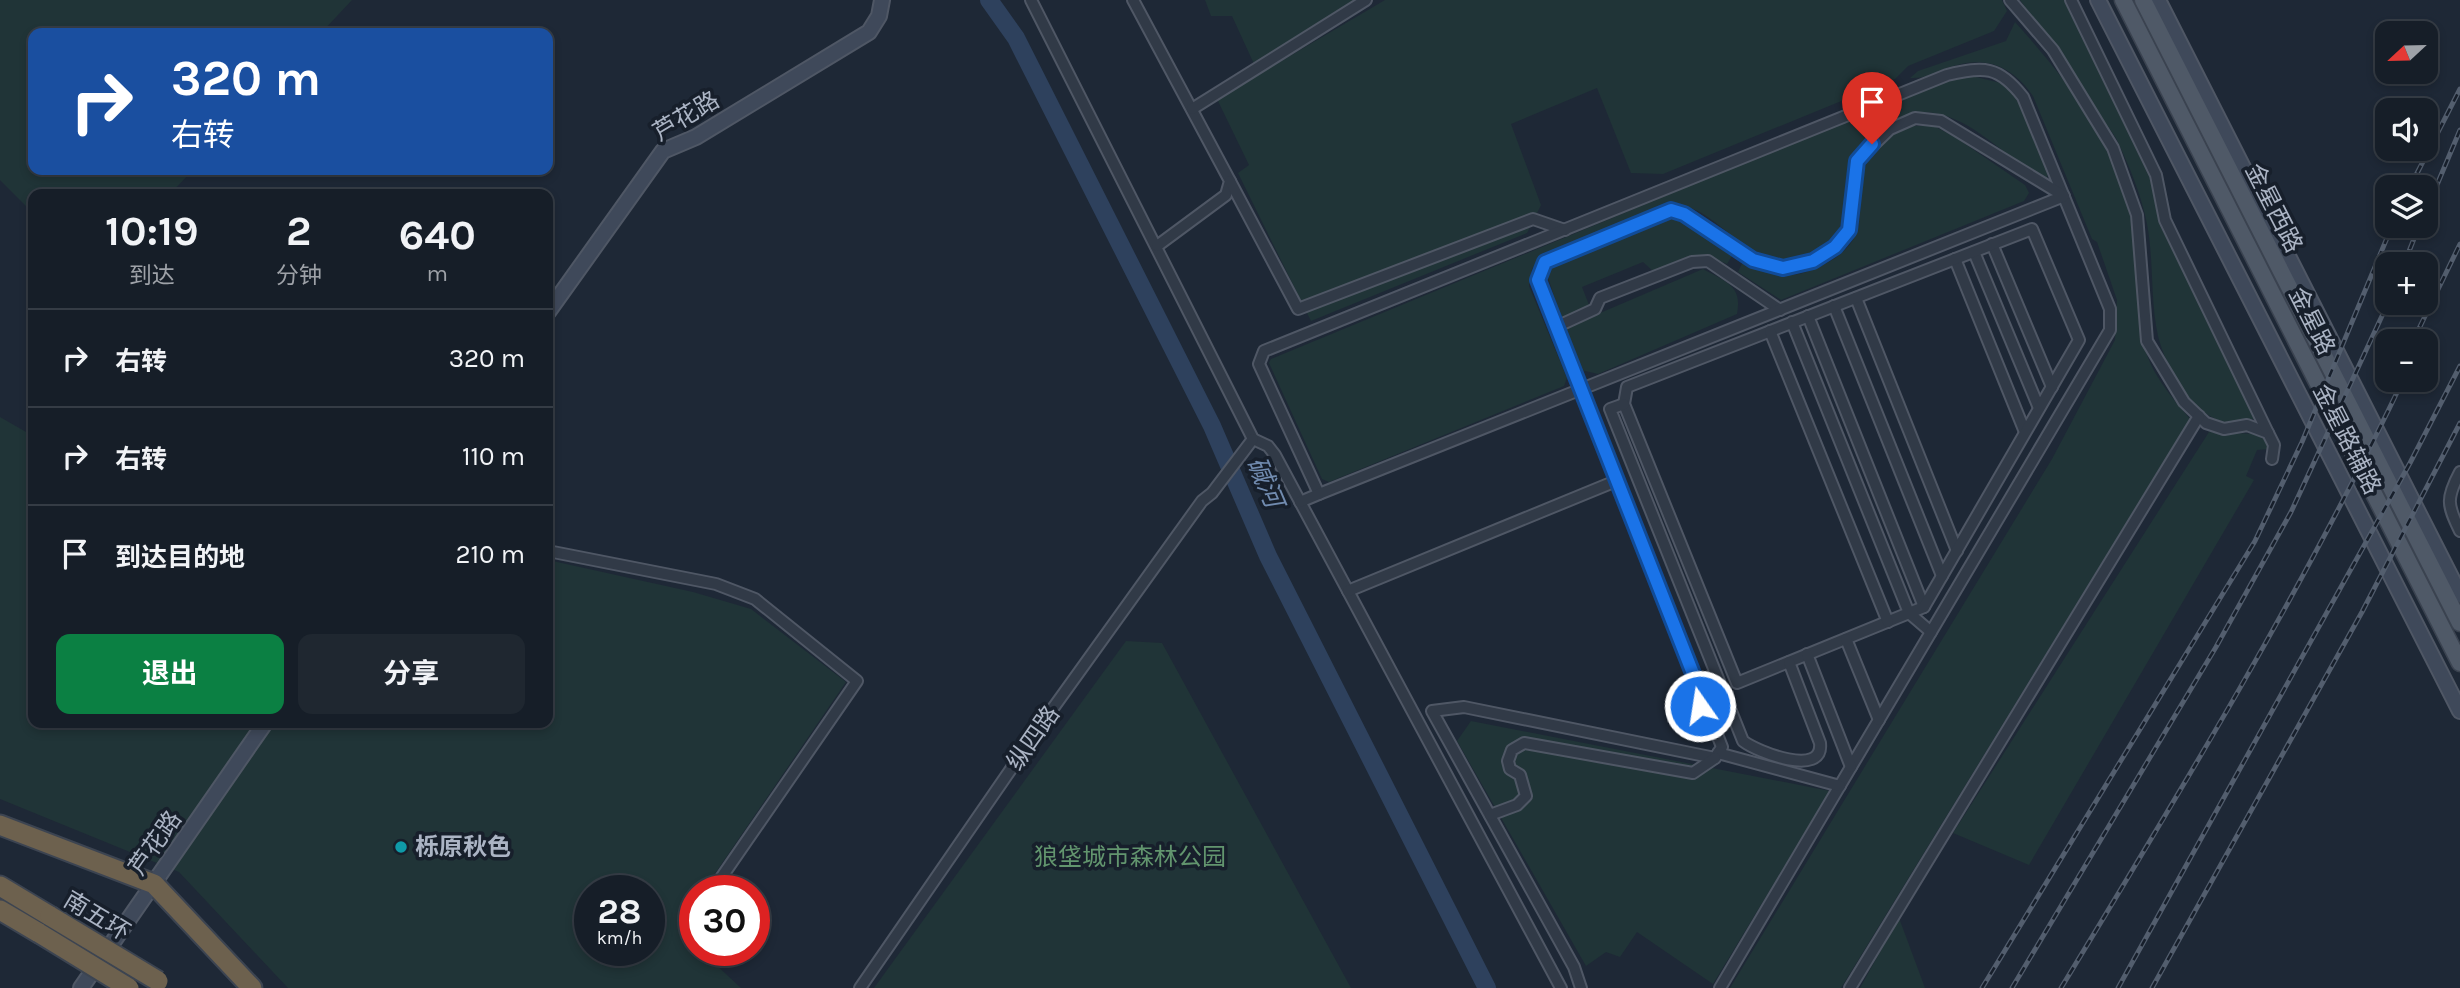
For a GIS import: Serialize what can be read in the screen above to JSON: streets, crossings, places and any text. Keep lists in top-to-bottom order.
{
  "streets": {
    "highway": ["南五环"],
    "main road": ["金星西路", "金星路"],
    "street": ["芦花路", "金星路辅路", "纵四路"]
  },
  "water": ["碱河"],
  "parks": ["狼垡城市森林公园"],
  "places": ["栎原秋色"],
  "north": "left",
  "page": {
    "map_buttons": ["+", "−"],
    "turn": ["320 m", "右转"],
    "eta": [
      "10:19",
      "到达",
      "2",
      "分钟",
      "640",
      "m"
    ],
    "list": [
      {
        "name": "右转",
        "value": "320 m"
      },
      {
        "name": "右转",
        "value": "110 m"
      },
      {
        "name": "到达目的地",
        "value": "210 m"
      }
    ],
    "buttons": ["退出", "分享"],
    "speed": "28 km/h",
    "limit": "30"
  }
}
